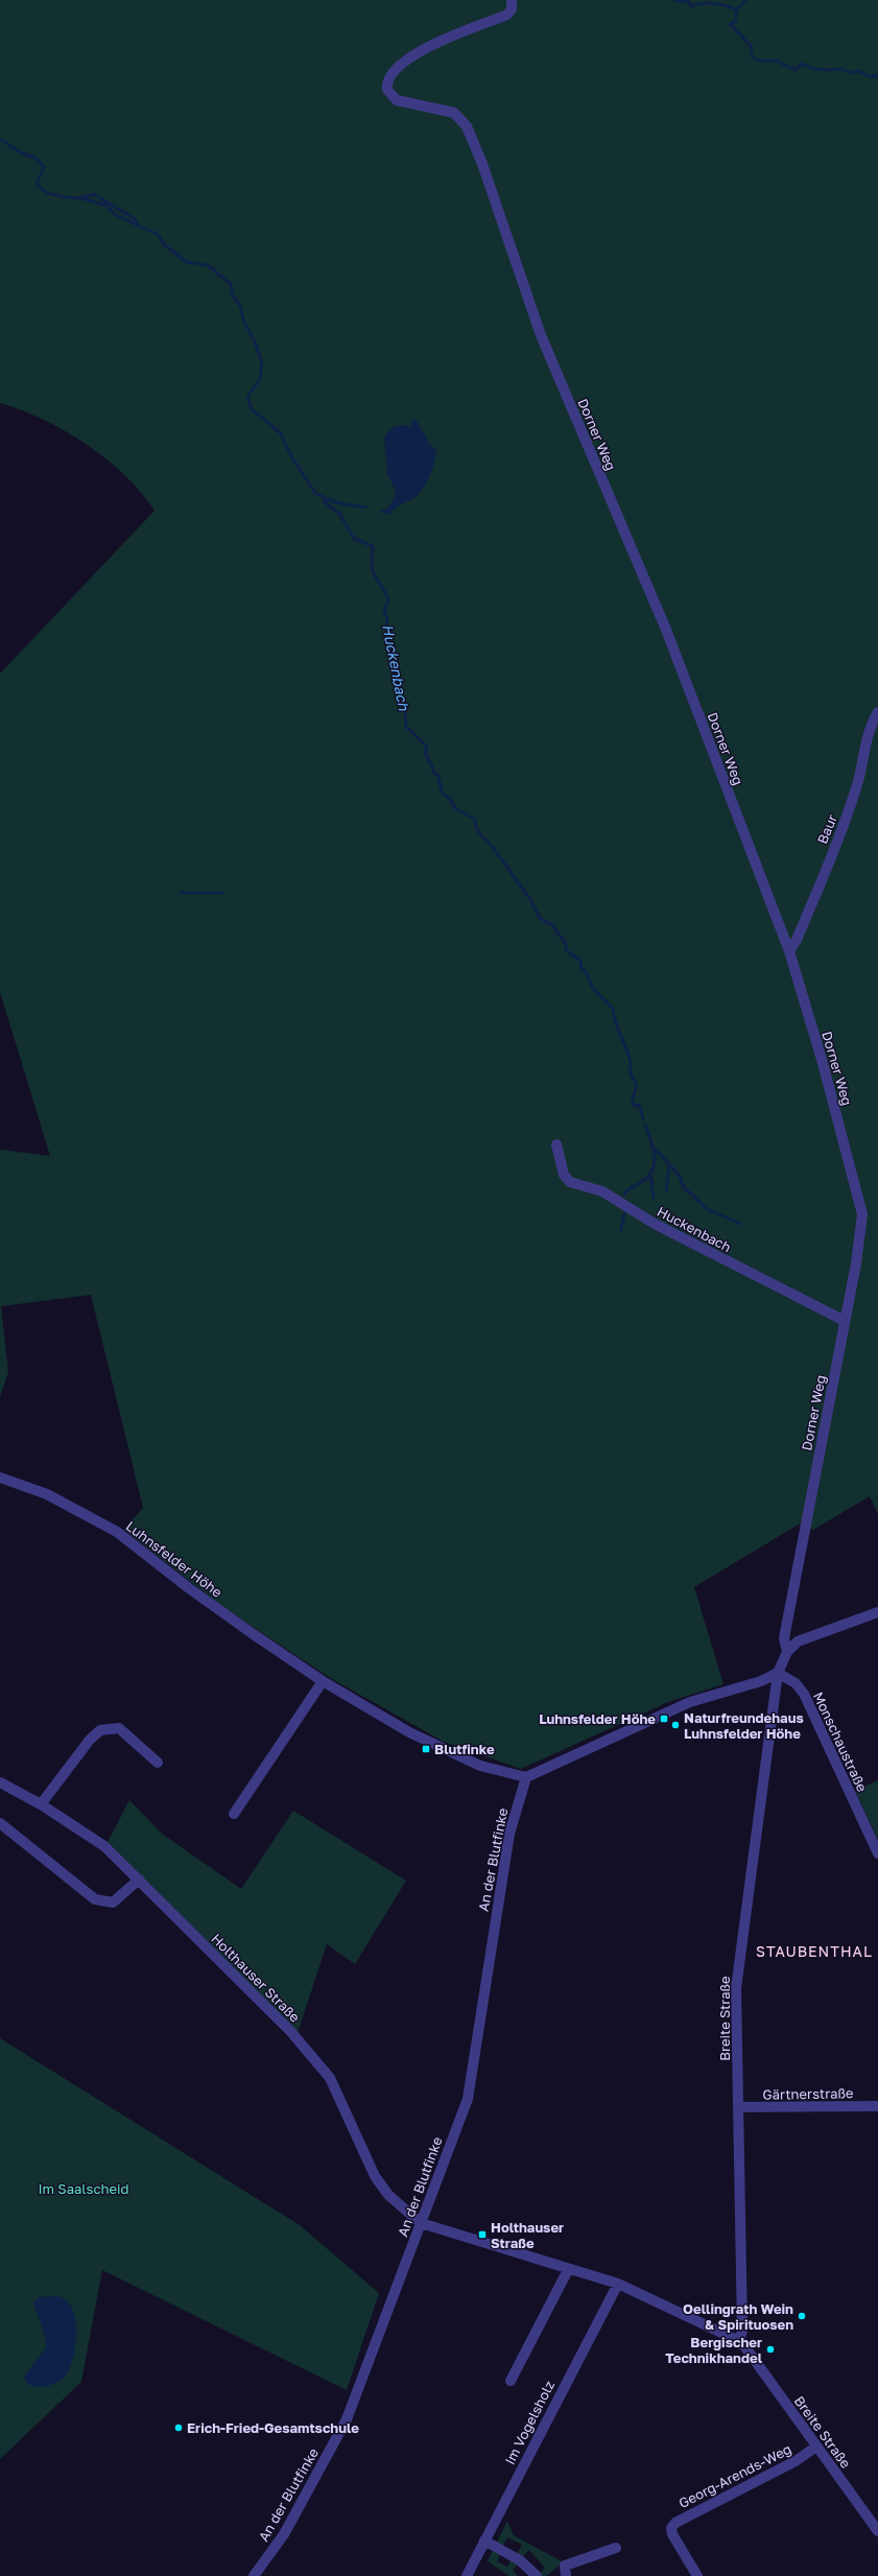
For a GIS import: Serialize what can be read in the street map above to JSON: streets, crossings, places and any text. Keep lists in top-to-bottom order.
{
  "streets": {
    "street": [
      "Dorner Weg",
      "Baur",
      "Huckenbach",
      "Luhnsfelder Höhe",
      "Monschaustraße",
      "An der Blutfinke",
      "Holthauser Straße",
      "Breite Straße",
      "Gärtnerstraße",
      "Im Vogelsholz",
      "Georg-Arends-Weg"
    ]
  },
  "crossings": [
    ["Dorner Weg", "Baur"],
    ["Dorner Weg", "Huckenbach"],
    ["Dorner Weg", "Breite Straße"],
    ["Luhnsfelder Höhe", "An der Blutfinke"],
    ["Monschaustraße", "Breite Straße"],
    ["An der Blutfinke", "Holthauser Straße"],
    ["Holthauser Straße", "Breite Straße"],
    ["Holthauser Straße", "Im Vogelsholz"],
    ["Breite Straße", "Gärtnerstraße"],
    ["Breite Straße", "Georg-Arends-Weg"]
  ],
  "districts": ["STAUBENTHAL"],
  "water": ["Huckenbach"],
  "parks": ["Im Saalscheid"],
  "places": {
    "transit": ["Luhnsfelder Höhe", "Blutfinke", "Holthauser Straße"],
    "other": [
      "Naturfreundehaus Luhnsfelder Höhe",
      "Oellingrath Wein & Spirituosen",
      "Bergischer Technikhandel",
      "Erich-Fried-Gesamtschule"
    ]
  }
}
